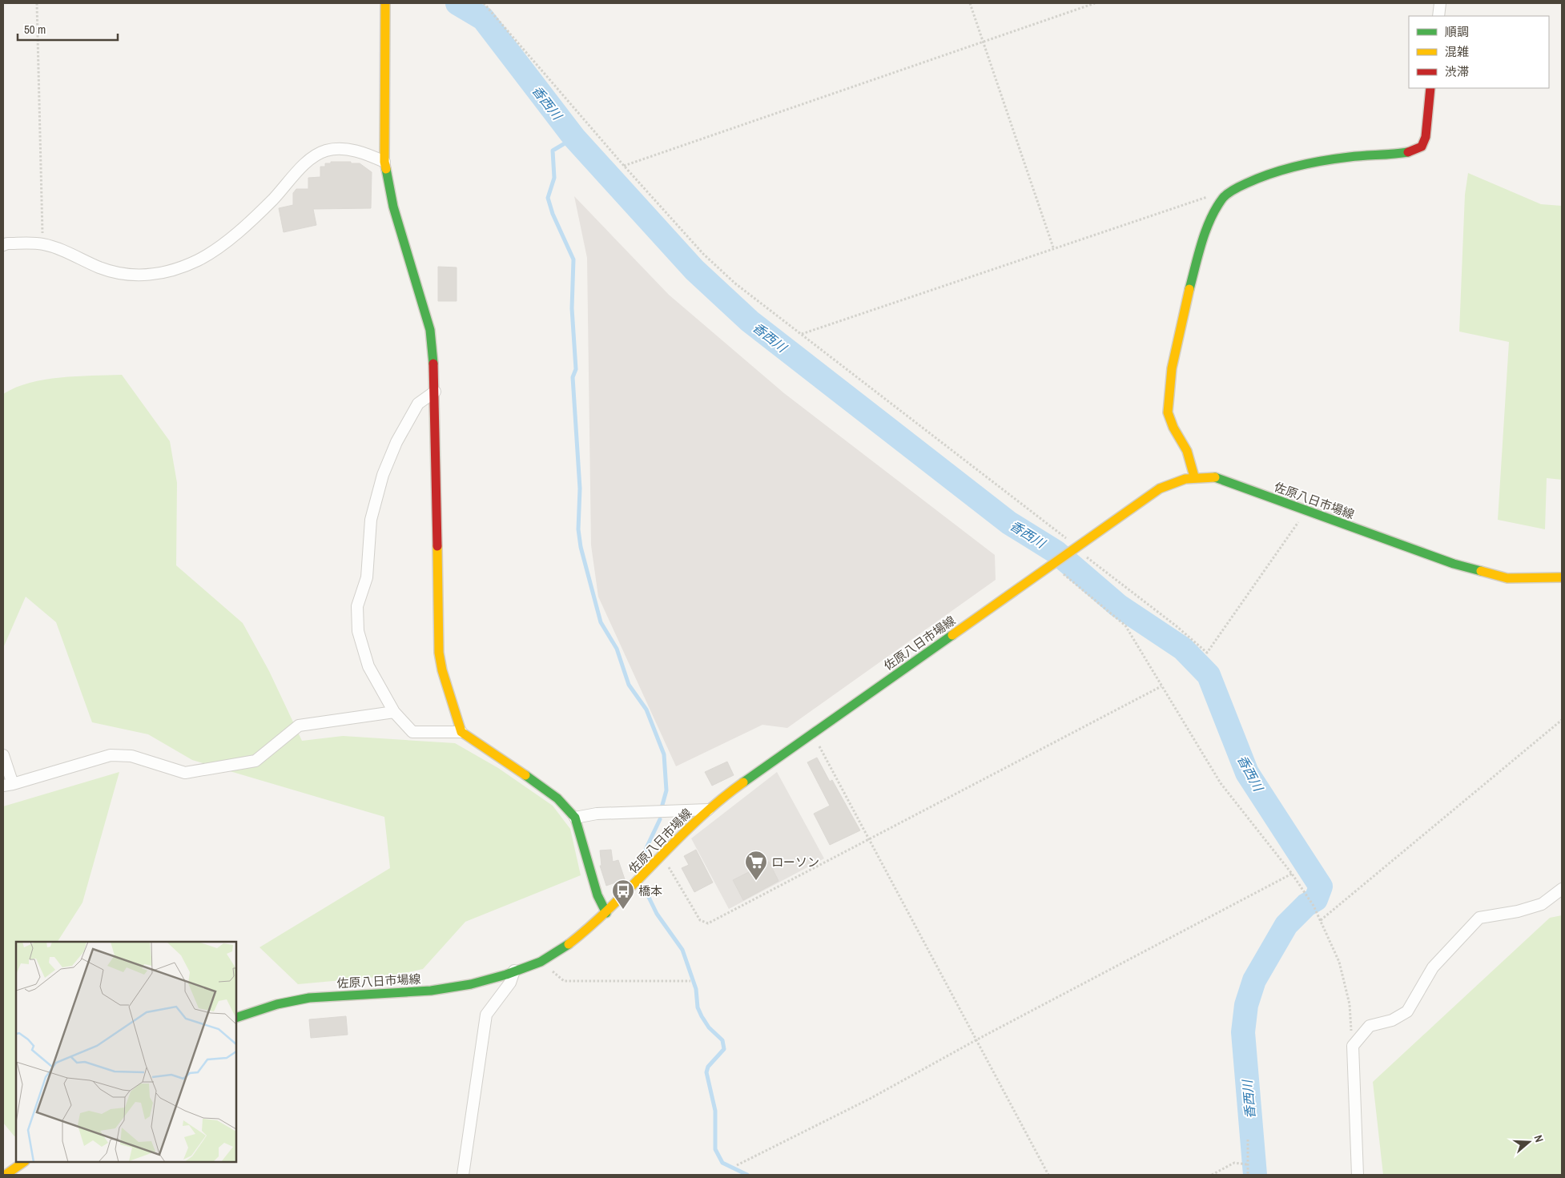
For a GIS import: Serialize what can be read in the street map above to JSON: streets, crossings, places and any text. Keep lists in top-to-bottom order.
{
  "streets": {
    "street": ["佐原八日市場線"]
  },
  "water": ["香西川"],
  "places": {
    "supermarket": ["ローソン"],
    "bus stop": ["橋本"]
  },
  "legend": ["順調", "混雑", "渋滞"],
  "scale_bar": "50 m",
  "north": "right"
}
